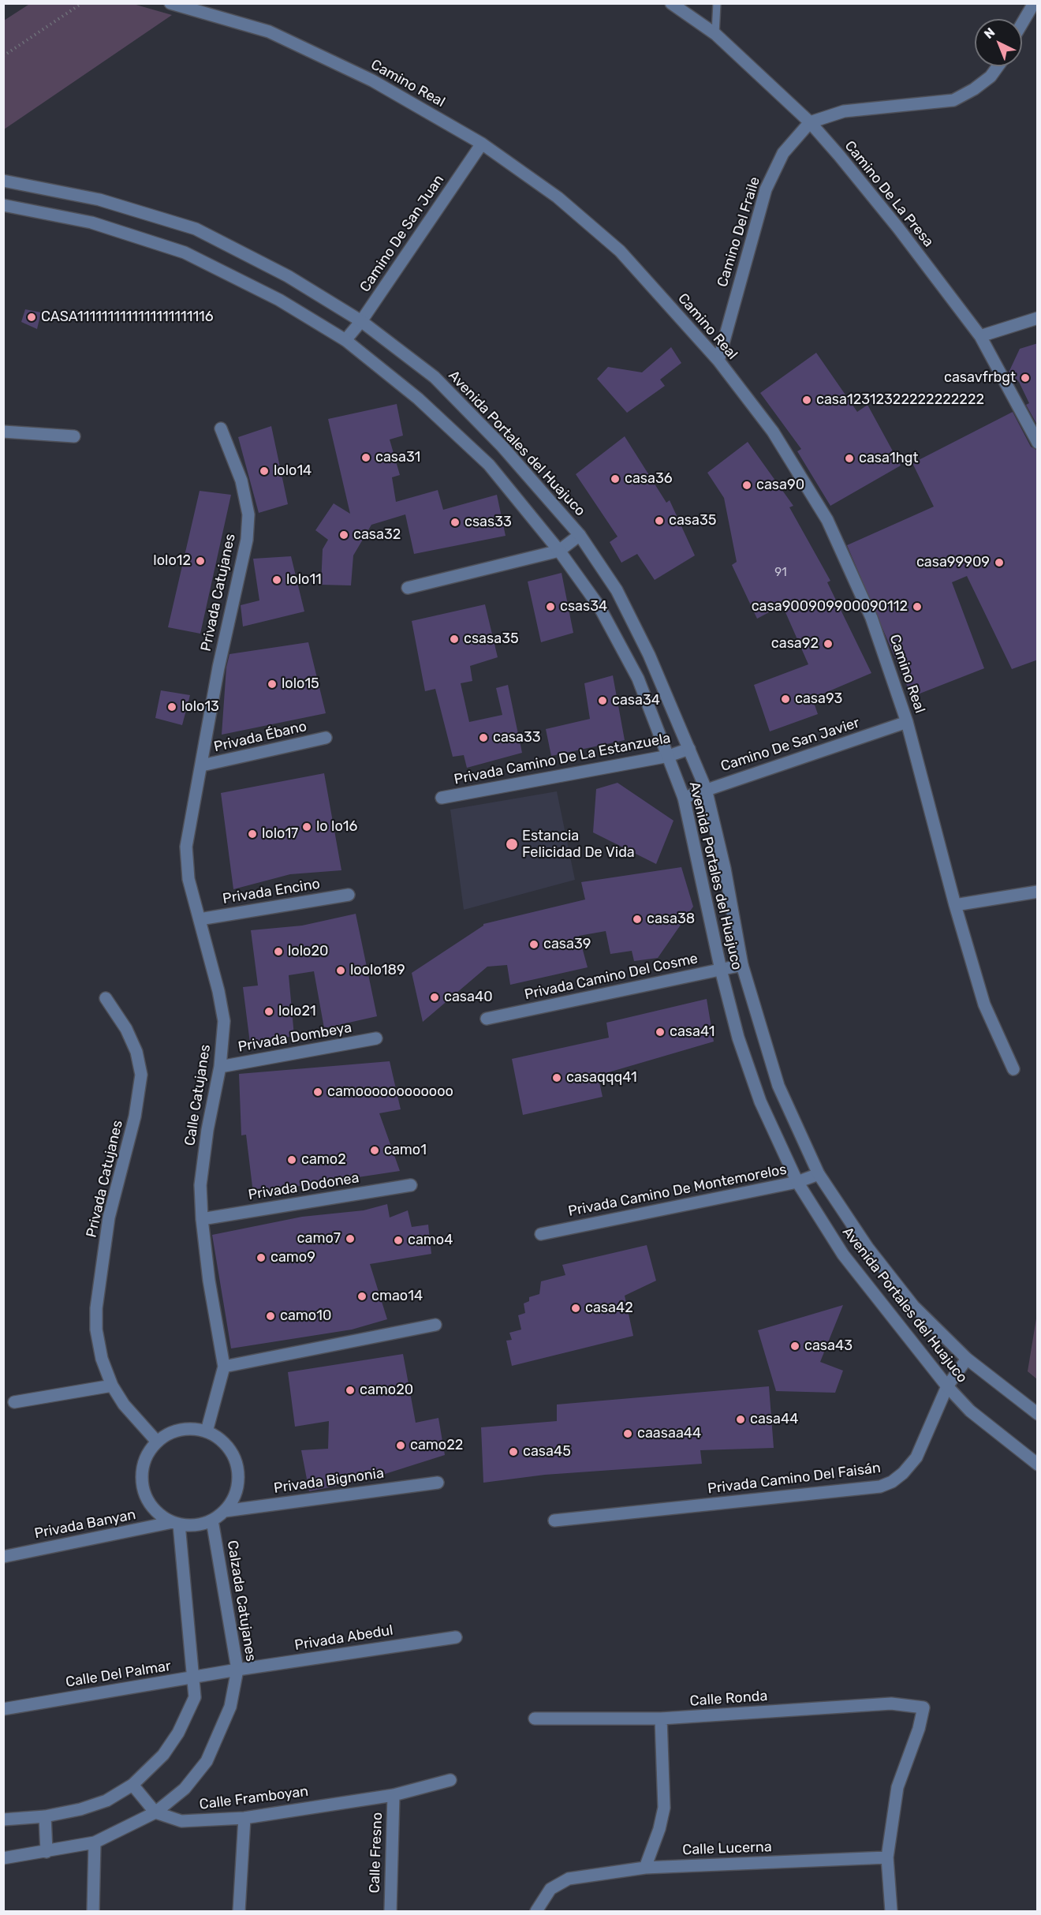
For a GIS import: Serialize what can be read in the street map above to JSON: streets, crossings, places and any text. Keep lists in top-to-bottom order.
{
  "streets": {
    "street": [
      "Camino Real",
      "Camino De La Presa",
      "Camino Del Fraile",
      "Camino De San Juan",
      "Avenida Portales del Huajuco",
      "Privada Catujanes",
      "Privada Ébano",
      "Camino De San Javier",
      "Privada Camino De La Estanzuela",
      "Privada Encino",
      "Privada Camino Del Cosme",
      "Privada Dombeya",
      "Calle Catujanes",
      "Privada Dodonea",
      "Privada Camino De Montemorelos",
      "Privada Camino Del Faisán",
      "Privada Bignonia",
      "Privada Banyan",
      "Calzada Catujanes",
      "Privada Abedul",
      "Calle Del Palmar",
      "Calle Ronda",
      "Calle Framboyan",
      "Calle Lucerna",
      "Calle Fresno"
    ]
  },
  "crossings": [
    ["Camino Real", "Camino Del Fraile"],
    ["Camino Real", "Camino De San Juan"],
    ["Camino Real", "Camino De San Javier"],
    ["Camino De La Presa", "Camino Del Fraile"],
    ["Camino De San Juan", "Avenida Portales del Huajuco"],
    ["Avenida Portales del Huajuco", "Camino De San Javier"],
    ["Avenida Portales del Huajuco", "Privada Camino De La Estanzuela"],
    ["Avenida Portales del Huajuco", "Privada Camino Del Cosme"],
    ["Avenida Portales del Huajuco", "Privada Camino De Montemorelos"],
    ["Avenida Portales del Huajuco", "Privada Camino Del Faisán"],
    ["Privada Catujanes", "Privada Ébano"],
    ["Privada Catujanes", "Calle Catujanes"],
    ["Privada Catujanes", "Privada Bignonia"],
    ["Privada Catujanes", "Privada Banyan"],
    ["Privada Catujanes", "Calzada Catujanes"],
    ["Privada Ébano", "Calle Catujanes"],
    ["Privada Encino", "Calle Catujanes"],
    ["Privada Dombeya", "Calle Catujanes"],
    ["Calle Catujanes", "Privada Dodonea"],
    ["Calle Catujanes", "Privada Bignonia"],
    ["Calle Catujanes", "Privada Banyan"],
    ["Calle Catujanes", "Calzada Catujanes"],
    ["Privada Bignonia", "Privada Banyan"],
    ["Privada Bignonia", "Calzada Catujanes"],
    ["Privada Banyan", "Calzada Catujanes"],
    ["Calzada Catujanes", "Privada Abedul"],
    ["Calzada Catujanes", "Calle Del Palmar"],
    ["Calzada Catujanes", "Calle Framboyan"],
    ["Privada Abedul", "Calle Del Palmar"],
    ["Calle Ronda", "Calle Lucerna"],
    ["Calle Framboyan", "Calle Fresno"]
  ],
  "places": [
    "CASA1111111111111111111116",
    "casavfrbgt",
    "casa12312322222222222",
    "casa31",
    "casa1hgt",
    "lolo14",
    "casa36",
    "casa90",
    "casa35",
    "csas33",
    "casa32",
    "lolo12",
    "casa99909",
    "lolo11",
    "csas34",
    "casa900909900090112",
    "csasa35",
    "casa92",
    "lolo15",
    "casa93",
    "casa34",
    "lolo13",
    "casa33",
    "lo lo16",
    "lolo17",
    "Estancia Felicidad De Vida",
    "casa38",
    "casa39",
    "lolo20",
    "loolo189",
    "casa40",
    "lolo21",
    "casa41",
    "casaqqq41",
    "camoooooooooooo",
    "camo1",
    "camo2",
    "camo7",
    "camo4",
    "camo9",
    "cmao14",
    "casa42",
    "camo10",
    "casa43",
    "camo20",
    "casa44",
    "caasaa44",
    "camo22",
    "casa45"
  ],
  "house_numbers": ["91"],
  "north": "top left"
}
